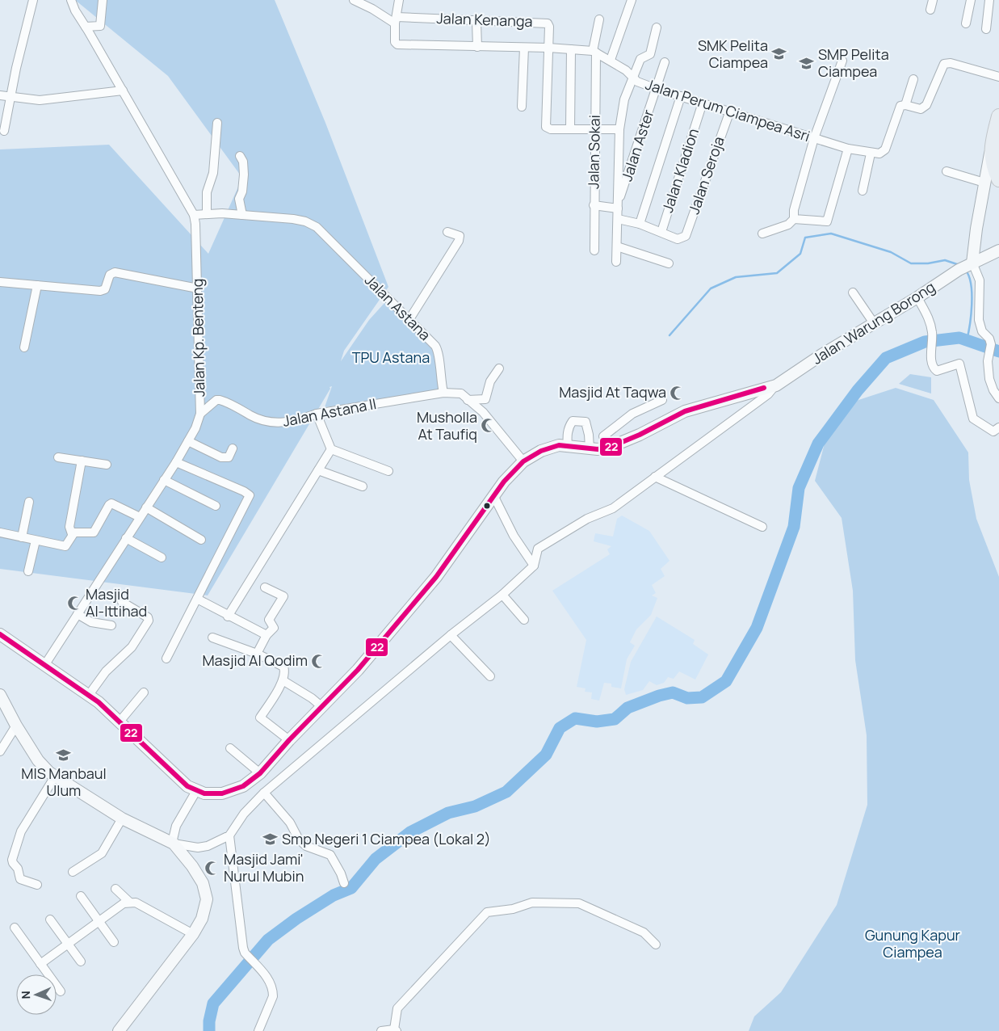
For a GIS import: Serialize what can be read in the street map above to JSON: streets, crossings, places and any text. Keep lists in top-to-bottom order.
{
  "streets": {
    "main road": ["Jalan Warung Borong"],
    "street": [
      "Jalan Kenanga",
      "Jalan Perum Ciampea Asri",
      "Jalan Aster",
      "Jalan Sokai",
      "Jalan Kladion",
      "Jalan Seroja",
      "Jalan Astana",
      "Jalan Kp. Benteng",
      "Jalan Astana II"
    ]
  },
  "crossings": [
    ["Jalan Kenanga", "Jalan Perum Ciampea Asri"],
    ["Jalan Perum Ciampea Asri", "Jalan Aster"],
    ["Jalan Perum Ciampea Asri", "Jalan Sokai"],
    ["Jalan Perum Ciampea Asri", "Jalan Kladion"],
    ["Jalan Perum Ciampea Asri", "Jalan Seroja"],
    ["Jalan Kladion", "Jalan Seroja"],
    ["Jalan Astana", "Jalan Kp. Benteng"],
    ["Jalan Astana", "Jalan Astana II"],
    ["Jalan Kp. Benteng", "Jalan Astana II"]
  ],
  "parks": ["TPU Astana", "Gunung Kapur Ciampea"],
  "places": {
    "school or university": [
      "SMK Pelita Ciampea",
      "SMP Pelita Ciampea",
      "MIS Manbaul Ulum",
      "Smp Negeri 1 Ciampea (Lokal 2)"
    ],
    "mosque": [
      "Masjid At Taqwa",
      "Musholla At Taufiq",
      "Masjid Al-Ittihad",
      "Masjid Al Qodim",
      "Masjid Jami' Nurul Mubin"
    ]
  },
  "lines": ["transit line 22"],
  "north": "left"
}
